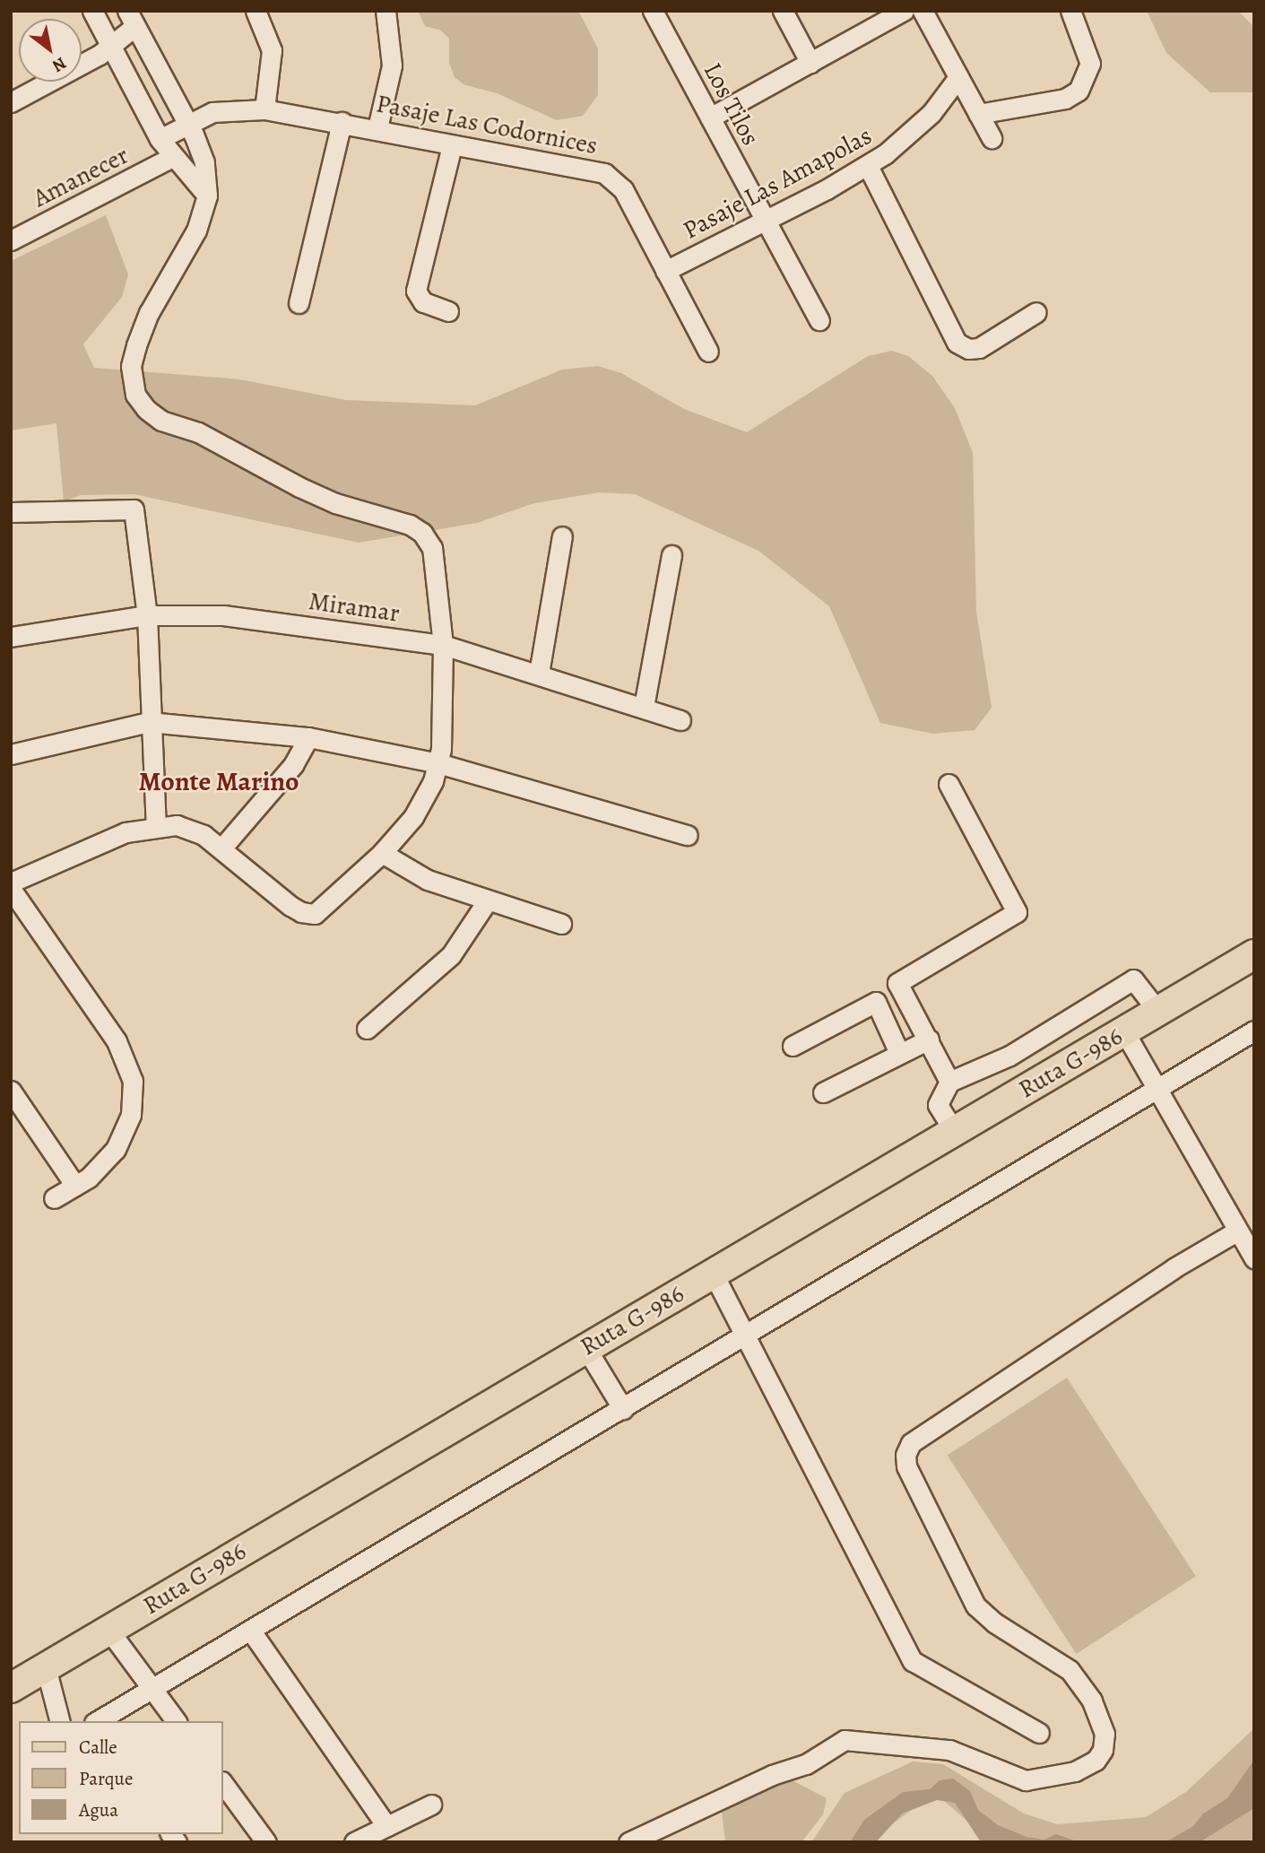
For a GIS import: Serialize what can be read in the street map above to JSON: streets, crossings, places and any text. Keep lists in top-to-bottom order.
{
  "streets": {
    "main road": ["Ruta G-986"],
    "street": [
      "Los Tilos",
      "Pasaje Las Codornices",
      "Amanecer",
      "Pasaje Las Amapolas",
      "Miramar"
    ]
  },
  "crossings": [
    ["Los Tilos", "Pasaje Las Amapolas"],
    ["Pasaje Las Codornices", "Pasaje Las Amapolas"]
  ],
  "districts": ["Monte Marino"],
  "legend": ["Calle", "Parque", "Agua"],
  "north": "bottom right"
}
